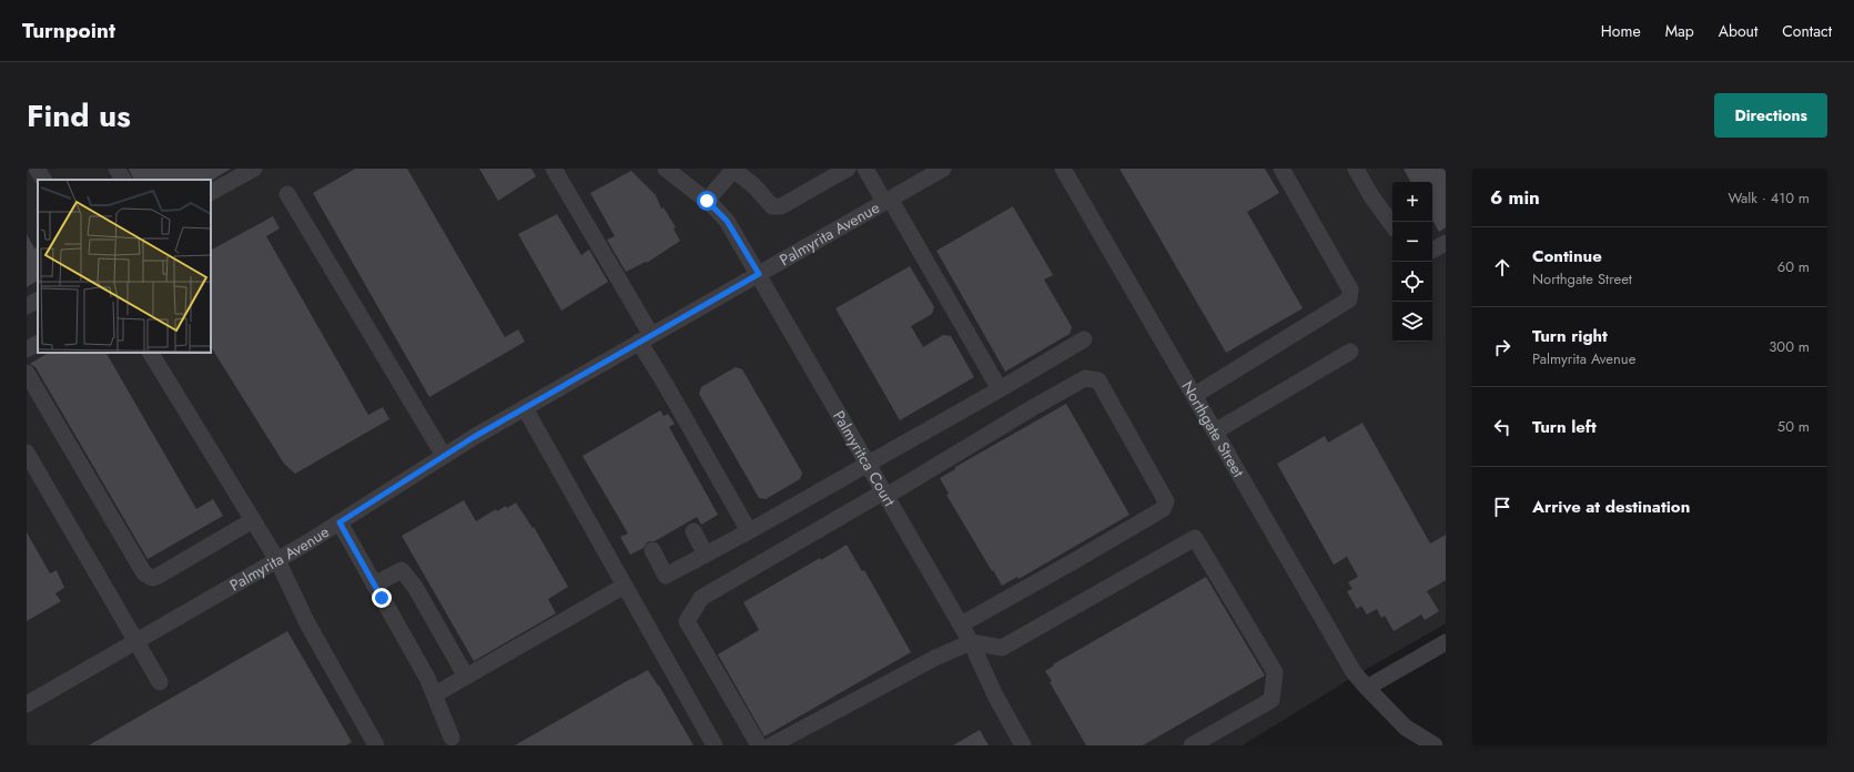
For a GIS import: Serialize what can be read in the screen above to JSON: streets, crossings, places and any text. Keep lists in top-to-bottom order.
{
  "streets": {
    "street": ["Palmyrita Avenue", "Northgate Street", "Palmyritca Court"]
  },
  "crossings": [
    ["Palmyrita Avenue", "Palmyritca Court"]
  ],
  "page": {
    "header": "Turnpoint",
    "nav": [
      "Home",
      "Map",
      "About",
      "Contact"
    ],
    "title": "Find us",
    "buttons": "Directions",
    "heading": ["6 min", "Walk · 410 m"],
    "map_buttons": ["+", "−"],
    "list": [
      ["Continue", "Northgate Street", "60 m"],
      ["Turn right", "Palmyrita Avenue", "300 m"],
      ["Turn left", "50 m"],
      "Arrive at destination"
    ]
  }
}
